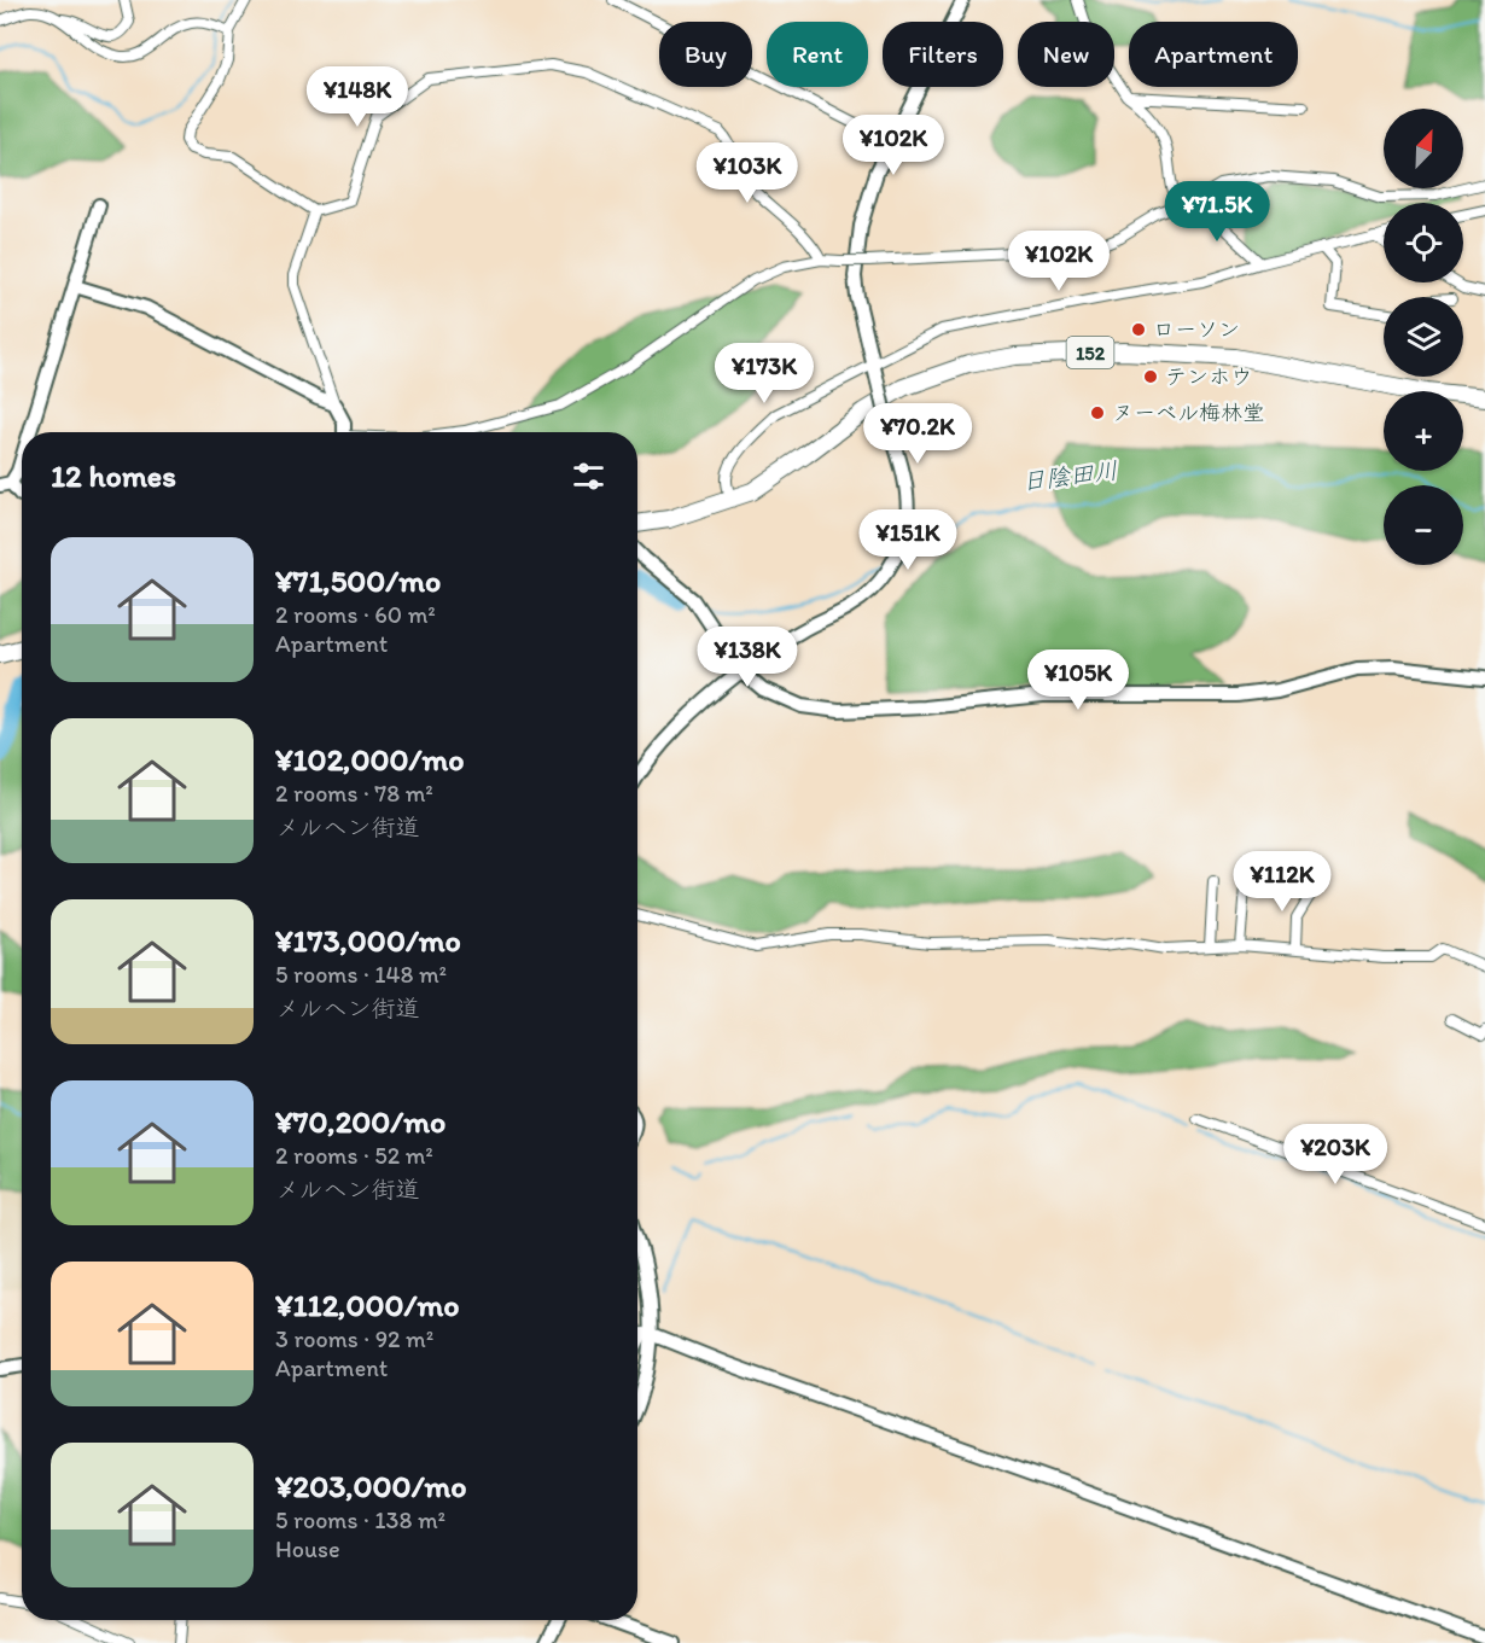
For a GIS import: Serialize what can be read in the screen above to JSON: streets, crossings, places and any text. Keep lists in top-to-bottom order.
{
  "streets": {
    "highway": ["152"]
  },
  "water": ["日陰田川"],
  "places": ["ローソン", "テンホウ", "ヌーベル梅林堂"],
  "north": "top right",
  "page": {
    "chip": [
      "Buy",
      "Rent",
      "Filters",
      "New",
      "Apartment"
    ],
    "price": [
      "¥148K",
      "¥102K",
      "¥103K",
      "¥71.5K",
      "¥102K",
      "¥173K",
      "¥70.2K",
      "¥151K",
      "¥138K",
      "¥105K",
      "¥112K",
      "¥203K"
    ],
    "map_buttons": ["+", "−"],
    "heading": "12 homes",
    "list": [
      {
        "name": "¥71,500/mo",
        "note": "2 rooms · 60 m² · Apartment"
      },
      {
        "name": "¥102,000/mo",
        "note": "2 rooms · 78 m² · メルヘン街道"
      },
      {
        "name": "¥173,000/mo",
        "note": "5 rooms · 148 m² · メルヘン街道"
      },
      {
        "name": "¥70,200/mo",
        "note": "2 rooms · 52 m² · メルヘン街道"
      },
      {
        "name": "¥112,000/mo",
        "note": "3 rooms · 92 m² · Apartment"
      },
      {
        "name": "¥203,000/mo",
        "note": "5 rooms · 138 m² · House"
      }
    ]
  }
}
